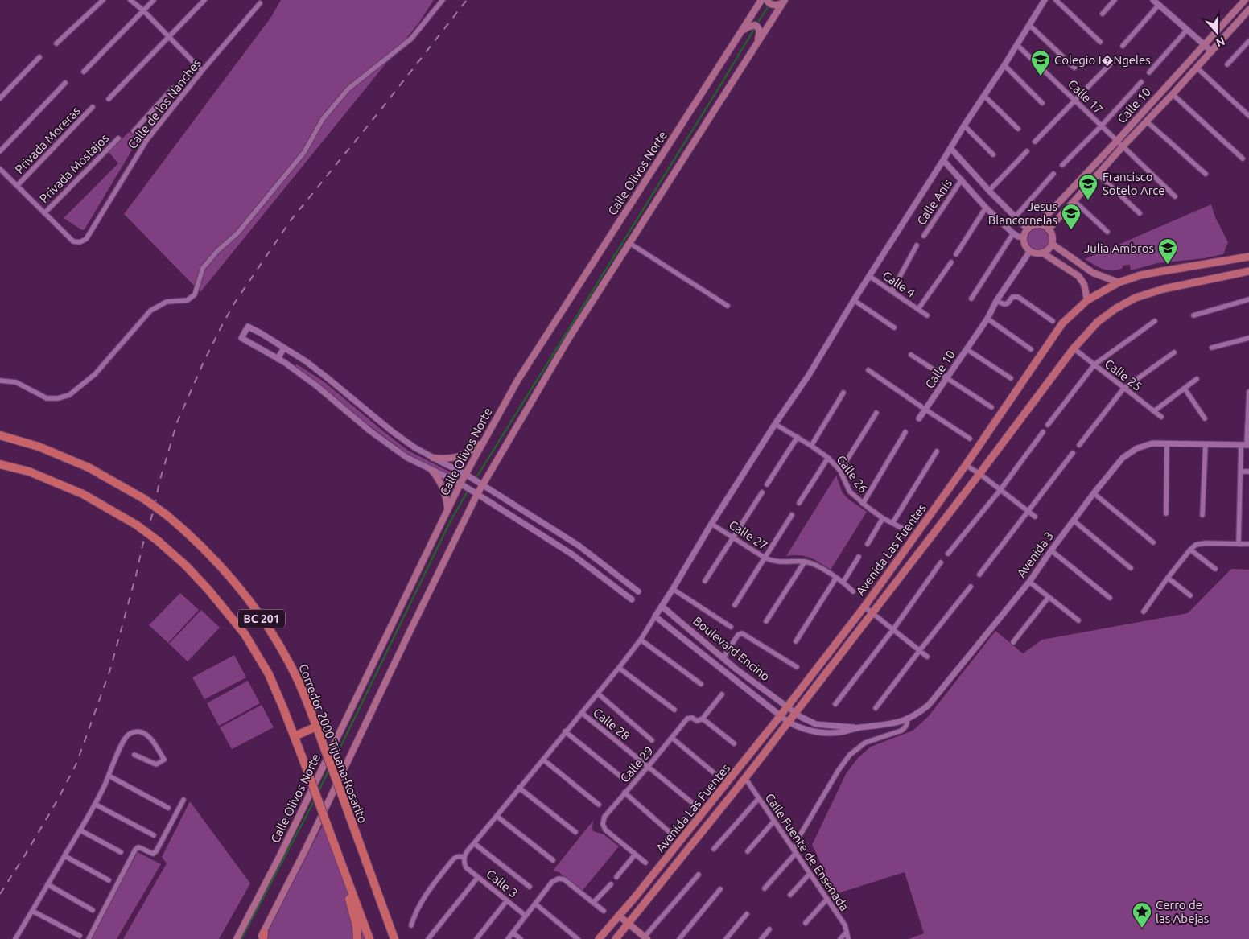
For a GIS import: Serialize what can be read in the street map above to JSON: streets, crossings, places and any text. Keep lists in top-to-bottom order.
{
  "streets": {
    "highway": ["BC 201", "Corredor 2000 Tijuana-Rosarito"],
    "main road": ["Calle 10", "Calle Olivos Norte", "Avenida Las Fuentes"],
    "street": [
      "Calle 17",
      "Calle de los Nanches",
      "Privada Moreras",
      "Privada Mostajos",
      "Calle Anís",
      "Calle 4",
      "Calle 25",
      "Calle 26",
      "Calle 27",
      "Avenida 3",
      "Boulevard Encino",
      "Calle 28",
      "Calle 29",
      "Calle Fuente de Ensenada",
      "Calle 3"
    ]
  },
  "crossings": [
    ["Calle 17", "Calle 10"],
    ["Calle de los Nanches", "Privada Mostajos"],
    ["Calle 25", "Avenida Las Fuentes"],
    ["Avenida Las Fuentes", "Avenida 3"],
    ["Avenida Las Fuentes", "Boulevard Encino"],
    ["Avenida Las Fuentes", "Calle Fuente de Ensenada"],
    ["Avenida 3", "Boulevard Encino"],
    ["Calle 28", "Calle 29"]
  ],
  "places": {
    "school or university": [
      "Colegio I�Ngeles",
      "Francisco Sotelo Arce",
      "Jesus Blancornelas",
      "Julia Ambros"
    ],
    "place": ["Cerro de las Abejas"]
  },
  "north": "bottom"
}
